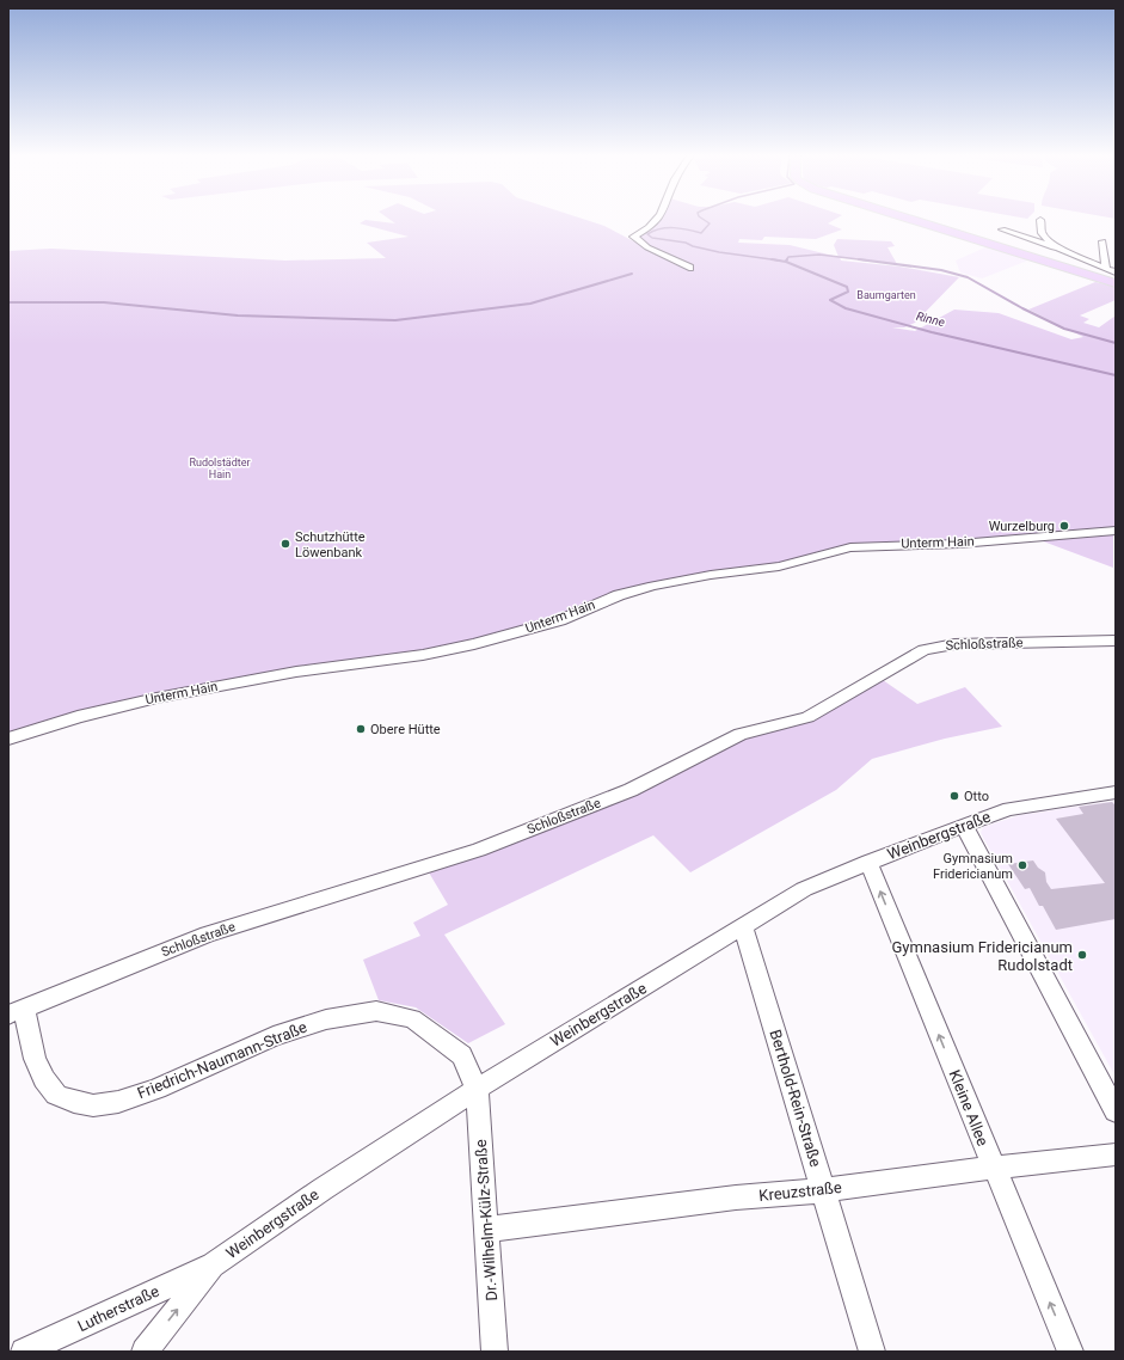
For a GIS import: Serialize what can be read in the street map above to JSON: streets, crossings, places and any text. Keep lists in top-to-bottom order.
{
  "streets": {
    "street": [
      "Unterm Hain",
      "Schloßstraße",
      "Weinbergstraße",
      "Friedrich-Naumann-Straße",
      "Berthold-Rein-Straße",
      "Kleine Allee",
      "Kreuzstraße",
      "Dr.-Wilhelm-Külz-Straße",
      "Lutherstraße"
    ]
  },
  "crossings": [
    ["Schloßstraße", "Friedrich-Naumann-Straße"],
    ["Weinbergstraße", "Friedrich-Naumann-Straße"],
    ["Weinbergstraße", "Berthold-Rein-Straße"],
    ["Weinbergstraße", "Kleine Allee"],
    ["Weinbergstraße", "Dr.-Wilhelm-Külz-Straße"],
    ["Weinbergstraße", "Lutherstraße"],
    ["Friedrich-Naumann-Straße", "Dr.-Wilhelm-Külz-Straße"],
    ["Berthold-Rein-Straße", "Kreuzstraße"],
    ["Kleine Allee", "Kreuzstraße"],
    ["Kreuzstraße", "Dr.-Wilhelm-Külz-Straße"]
  ],
  "water": ["Rinne"],
  "parks": ["Baumgarten", "Rudolstädter Hain"],
  "places": [
    "Wurzelburg",
    "Schutzhütte Löwenbank",
    "Obere Hütte",
    "Otto",
    "Gymnasium Fridericianum",
    "Gymnasium Fridericianum Rudolstadt"
  ]
}
